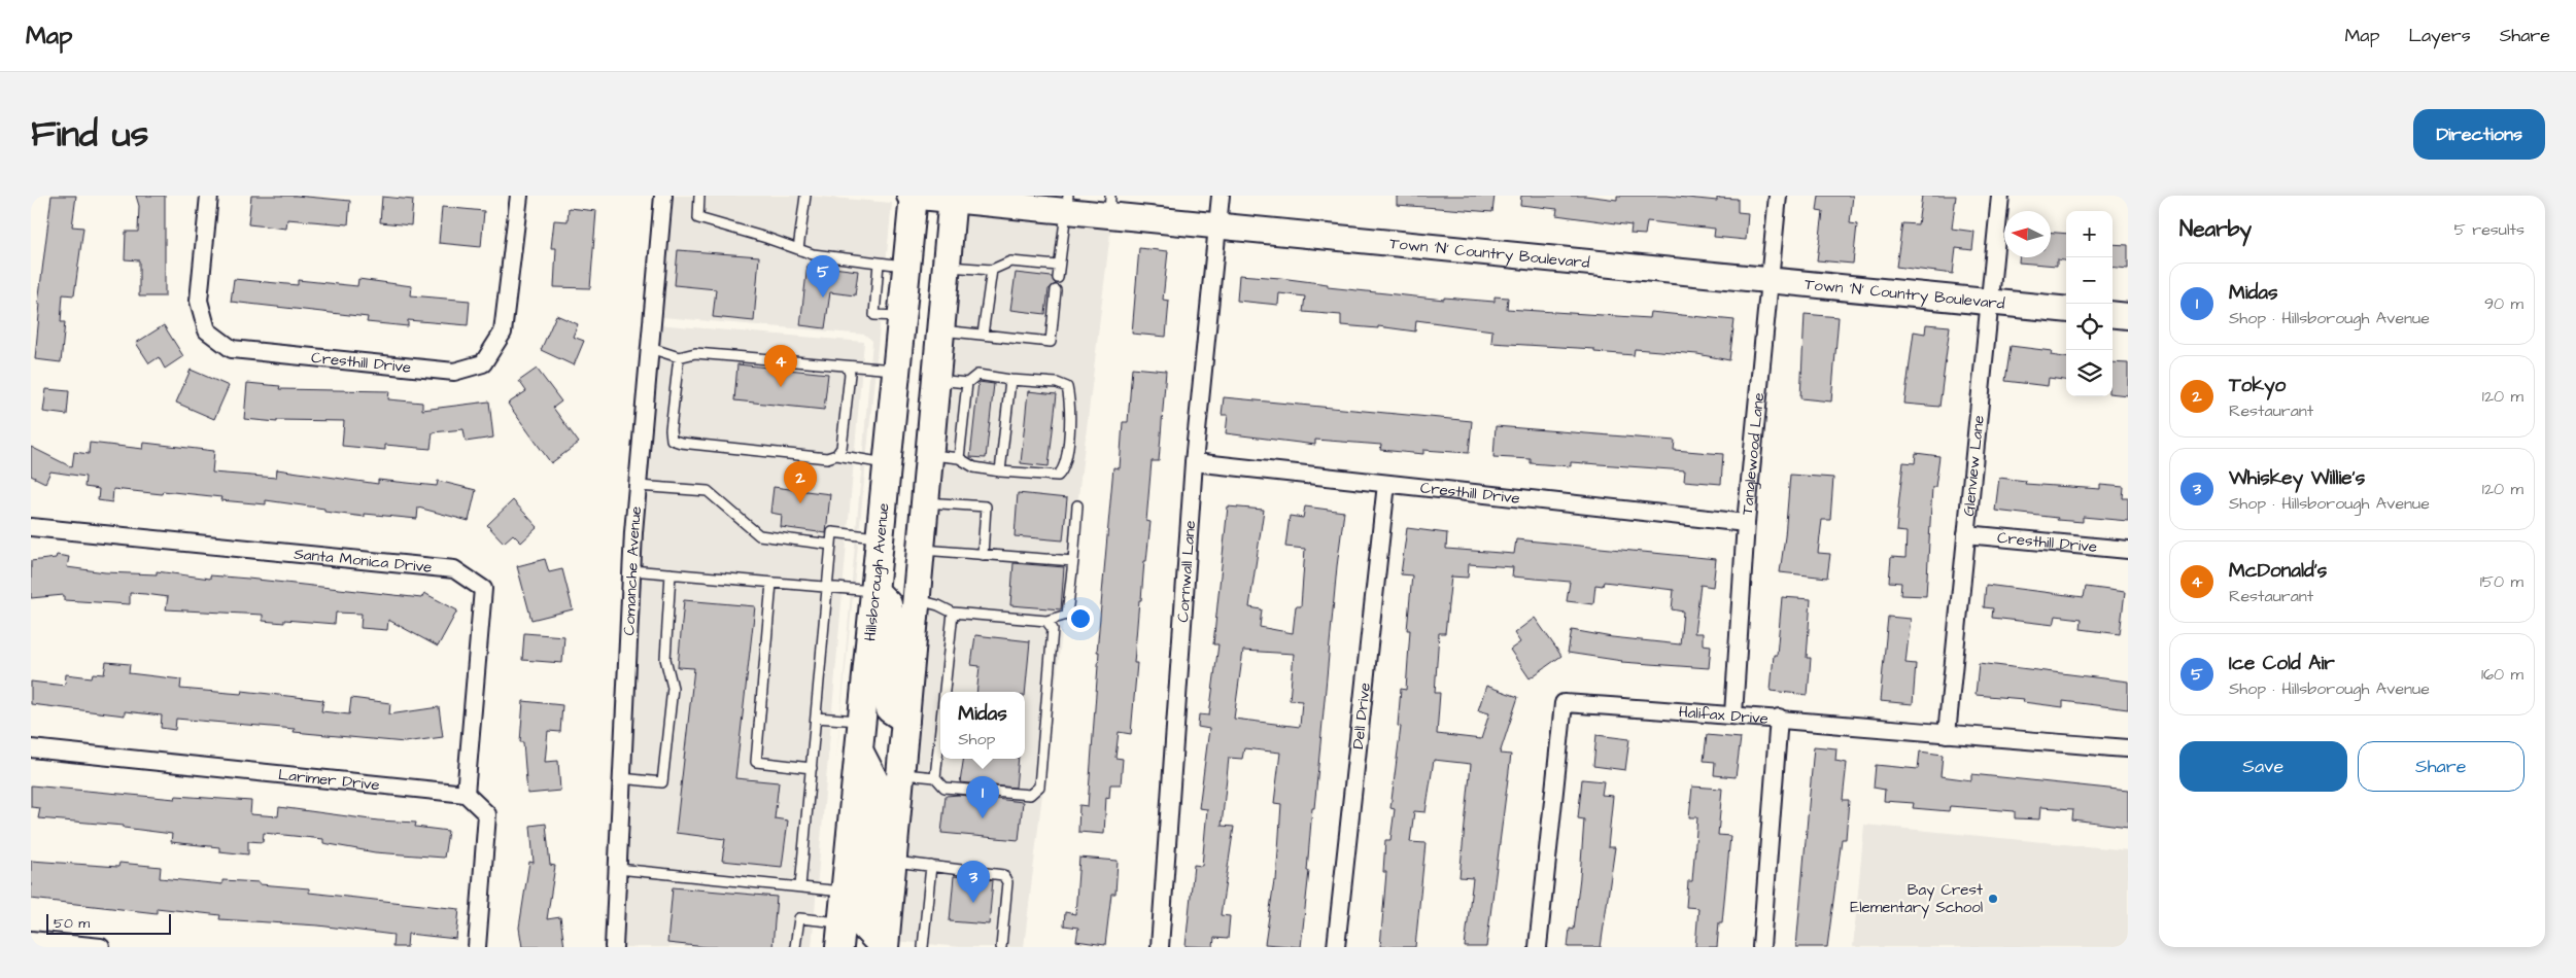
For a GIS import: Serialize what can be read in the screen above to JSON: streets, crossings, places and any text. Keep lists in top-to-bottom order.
{
  "streets": {
    "main road": ["Hillsborough Avenue"],
    "street": [
      "Town 'N' Country Boulevard",
      "Cresthill Drive",
      "Tanglewood Lane",
      "Glenview Lane",
      "Santa Monica Drive",
      "Comanche Avenue",
      "Cornwall Lane",
      "Halifax Drive",
      "Dell Drive",
      "Larimer Drive"
    ]
  },
  "crossings": [
    ["Town 'N' Country Boulevard", "Tanglewood Lane"],
    ["Town 'N' Country Boulevard", "Glenview Lane"],
    ["Town 'N' Country Boulevard", "Hillsborough Avenue"],
    ["Town 'N' Country Boulevard", "Cornwall Lane"],
    ["Cresthill Drive", "Tanglewood Lane"],
    ["Cresthill Drive", "Glenview Lane"],
    ["Cresthill Drive", "Cornwall Lane"],
    ["Cresthill Drive", "Dell Drive"],
    ["Tanglewood Lane", "Halifax Drive"],
    ["Glenview Lane", "Halifax Drive"],
    ["Santa Monica Drive", "Larimer Drive"]
  ],
  "places": ["Bay Crest Elementary School"],
  "scale_bar": "50 m",
  "north": "left",
  "page": {
    "header": "Map",
    "nav": ["Map", "Layers", "Share"],
    "title": "Find us",
    "buttons": [
      "Directions",
      ["Save", "Share"]
    ],
    "heading": ["Nearby", "5 results"],
    "map_buttons": ["+", "−"],
    "pins": [
      "5",
      "4",
      "2",
      "1",
      "3"
    ],
    "list": [
      {
        "mark": "1",
        "name": "Midas",
        "note": "Shop · Hillsborough Avenue",
        "value": "90 m"
      },
      {
        "mark": "2",
        "name": "Tokyo",
        "note": "Restaurant",
        "value": "120 m"
      },
      {
        "mark": "3",
        "name": "Whiskey Willie's",
        "note": "Shop · Hillsborough Avenue",
        "value": "120 m"
      },
      {
        "mark": "4",
        "name": "McDonald's",
        "note": "Restaurant",
        "value": "150 m"
      },
      {
        "mark": "5",
        "name": "Ice Cold Air",
        "note": "Shop · Hillsborough Avenue",
        "value": "160 m"
      }
    ],
    "popup": ["Midas", "Shop"],
    "scale": "50 m"
  }
}
